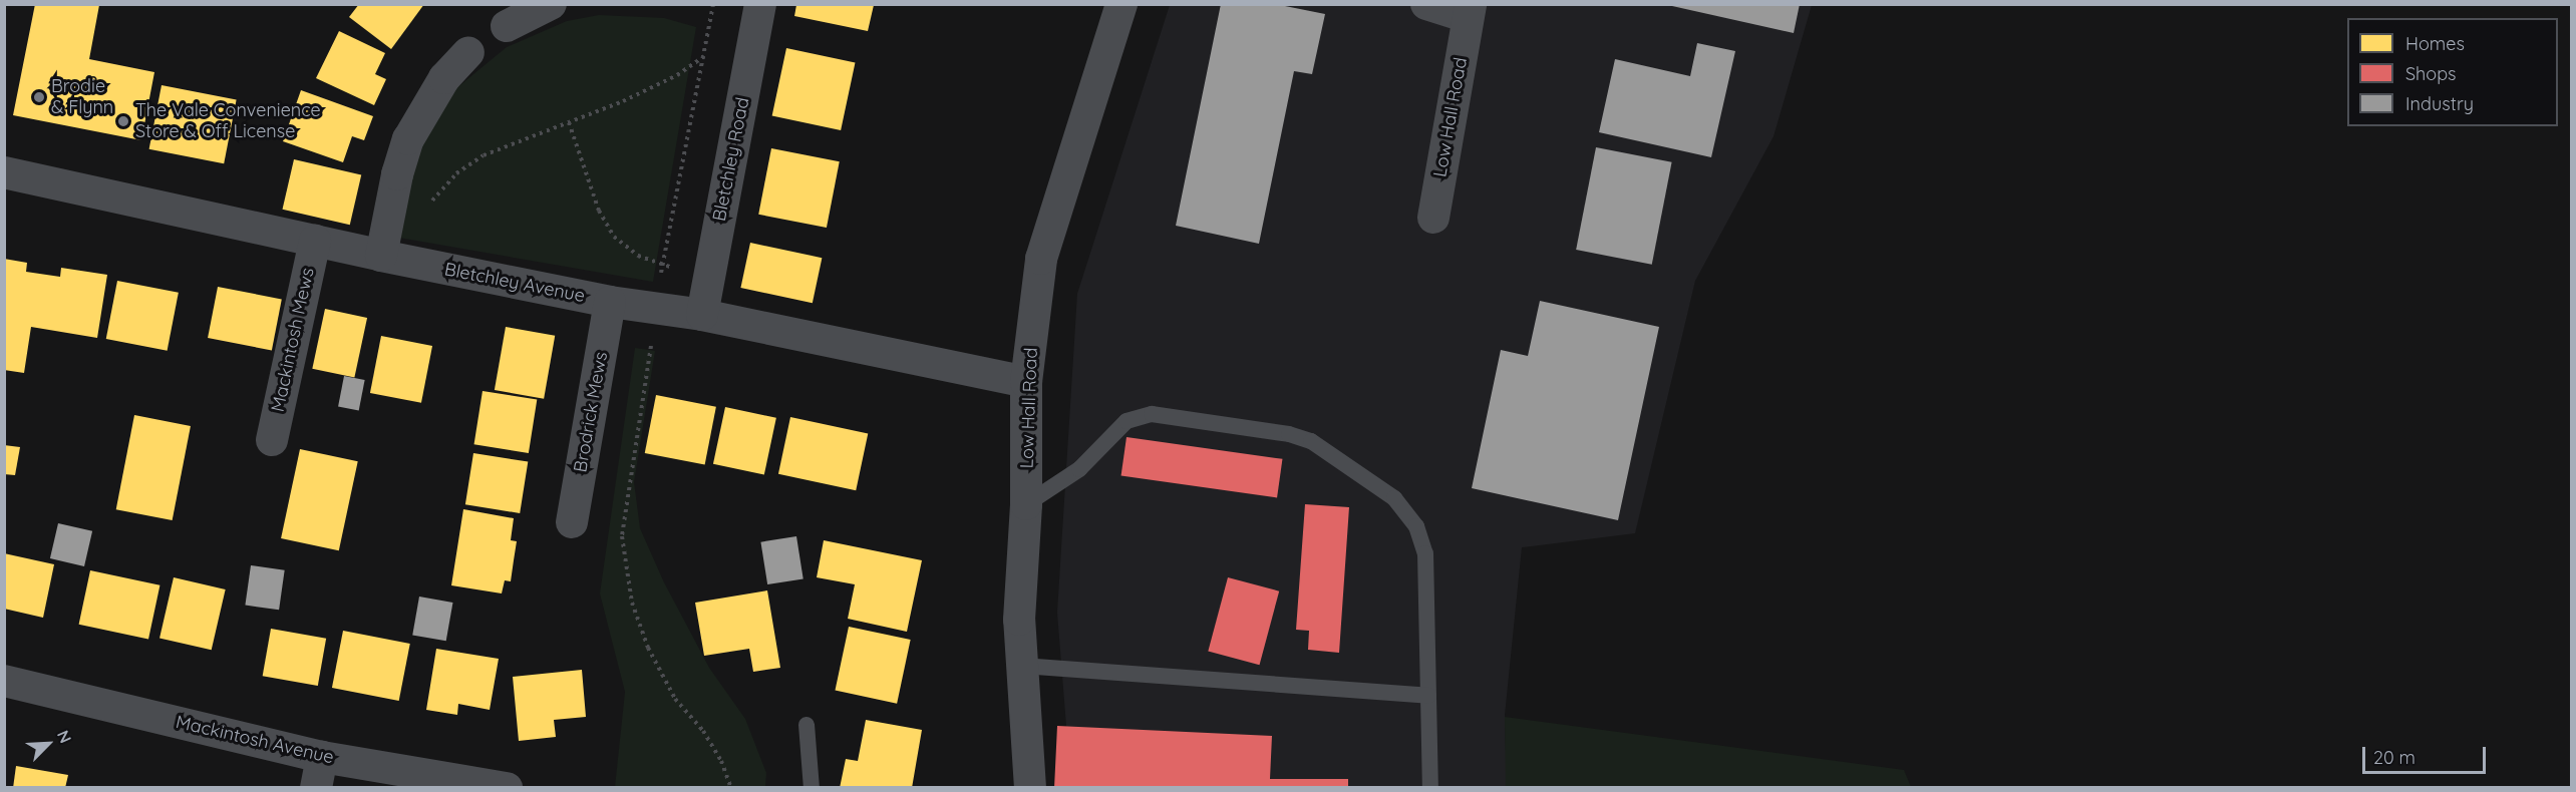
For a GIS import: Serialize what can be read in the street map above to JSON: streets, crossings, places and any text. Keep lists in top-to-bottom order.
{
  "streets": {
    "street": [
      "Low Hall Road",
      "Bletchley Road",
      "Bletchley Avenue",
      "Mackintosh Mews",
      "Brodrick Mews",
      "Mackintosh Avenue"
    ]
  },
  "crossings": [
    ["Low Hall Road", "Bletchley Avenue"],
    ["Bletchley Road", "Bletchley Avenue"],
    ["Bletchley Avenue", "Mackintosh Mews"],
    ["Bletchley Avenue", "Brodrick Mews"]
  ],
  "places": ["Brodie & Flynn", "The Vale Convenience Store & Off License"],
  "legend": ["Homes", "Shops", "Industry"],
  "scale_bar": "20 m",
  "north": "top right"
}
